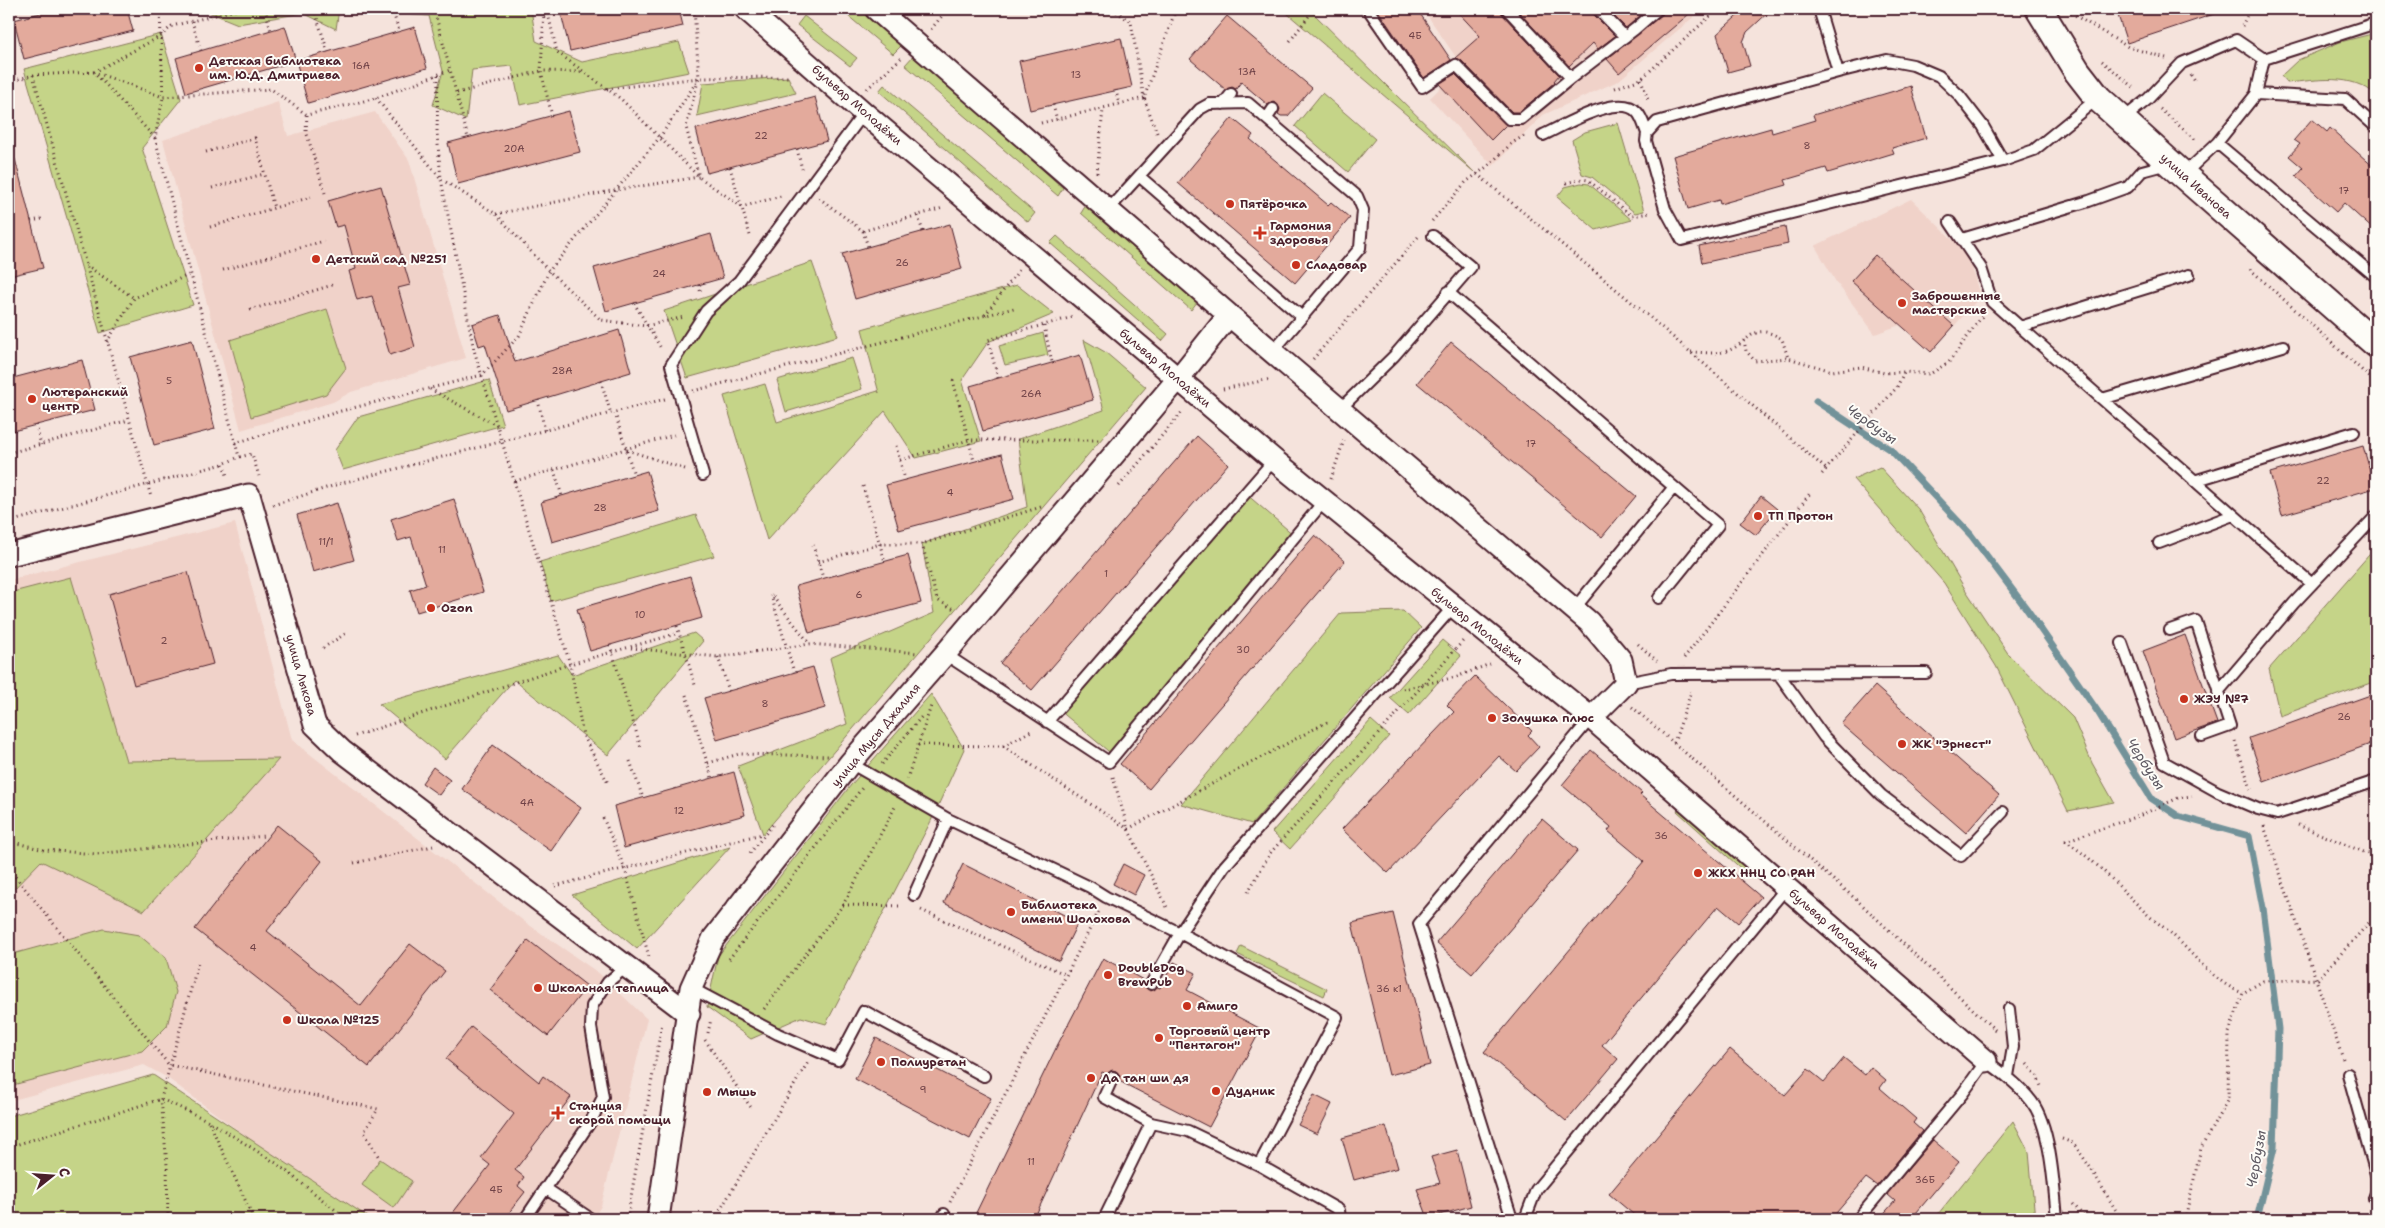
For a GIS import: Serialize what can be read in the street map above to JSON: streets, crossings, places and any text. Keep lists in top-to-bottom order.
{
  "streets": {
    "street": [
      "бульвар Молодёжи",
      "улица Иванова",
      "улица Лыкова",
      "улица Мусы Джалиля"
    ]
  },
  "crossings": [
    ["бульвар Молодёжи", "улица Мусы Джалиля"],
    ["улица Лыкова", "улица Мусы Джалиля"]
  ],
  "water": ["Чербузы"],
  "places": {
    "other": [
      "Детская библиотека им. Ю.Д. Дмитриева",
      "Пятёрочка",
      "Детский сад №251",
      "Сладовар",
      "Заброшенные мастерские",
      "Лютеранский центр",
      "ТП Протон",
      "Ozon",
      "ЖЭУ №7",
      "Золушка плюс",
      "ЖК \"Эрнест\"",
      "ЖКХ ННЦ СО РАН",
      "Библиотека имени Шолохова",
      "DoubleDog BrewPub",
      "Школьная теплица",
      "Амиго",
      "Школа №125",
      "Торговый центр \"Пентагон\"",
      "Полиуретан",
      "Да тан ши дя",
      "Дудник",
      "Мышь"
    ],
    "health": ["Гармония здоровья", "Станция скорой помощи"]
  },
  "house_numbers": [
    "4Б",
    "16А",
    "13А",
    "13",
    "22",
    "8",
    "20А",
    "17",
    "26",
    "24",
    "28А",
    "5",
    "26А",
    "17",
    "22",
    "4",
    "28",
    "11/1",
    "11",
    "1",
    "6",
    "10",
    "2",
    "30",
    "8",
    "26",
    "4А",
    "12",
    "36",
    "4",
    "36 к1",
    "9",
    "11",
    "36Б",
    "4Б"
  ],
  "north": "right"
}
